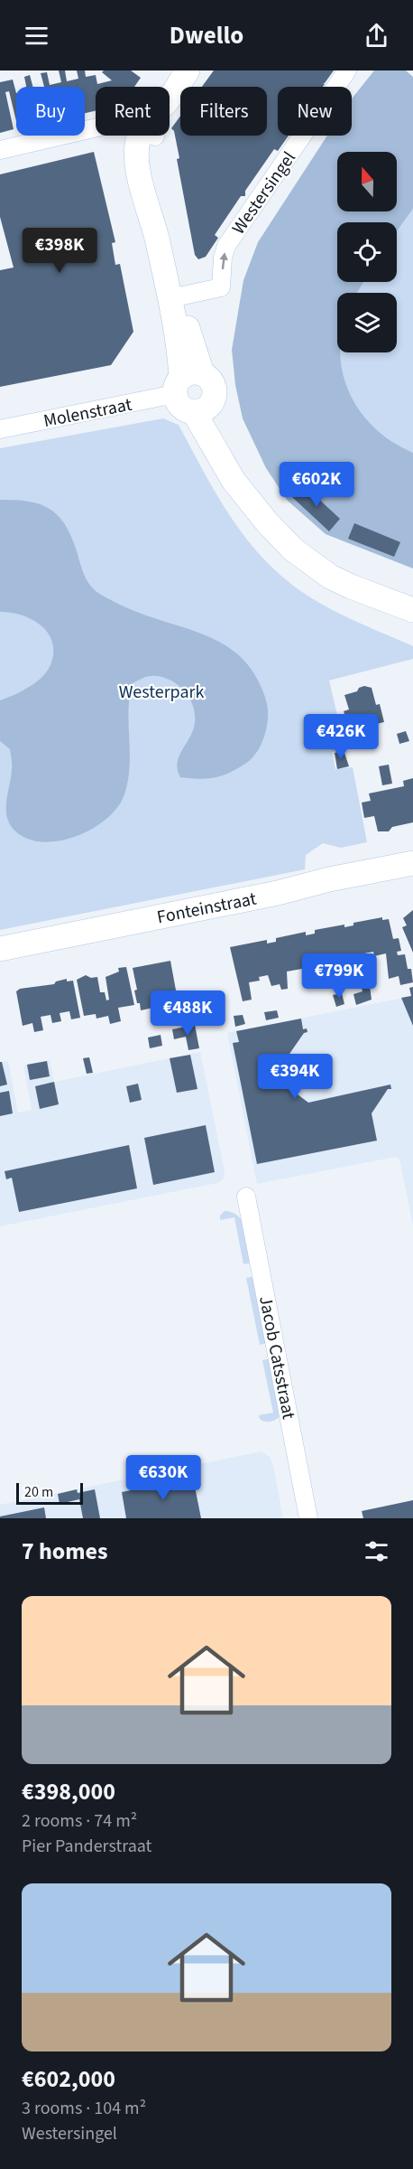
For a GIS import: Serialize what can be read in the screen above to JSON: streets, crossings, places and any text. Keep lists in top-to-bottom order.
{
  "streets": {
    "main road": ["Fonteinstraat"],
    "street": ["Westersingel", "Molenstraat", "Jacob Catsstraat"]
  },
  "one_way": ["Westersingel"],
  "parks": ["Westerpark"],
  "scale_bar": "20 m",
  "north": "top",
  "page": {
    "header": "Dwello",
    "chip": [
      "Buy",
      "Rent",
      "Filters",
      "New"
    ],
    "price": [
      "€398K",
      "€602K",
      "€426K",
      "€799K",
      "€488K",
      "€394K",
      "€630K"
    ],
    "scale": "20 m",
    "heading": "7 homes",
    "list": [
      {
        "name": "€398,000",
        "note": "2 rooms · 74 m² · Pier Panderstraat"
      },
      {
        "name": "€602,000",
        "note": "3 rooms · 104 m² · Westersingel"
      }
    ]
  }
}
